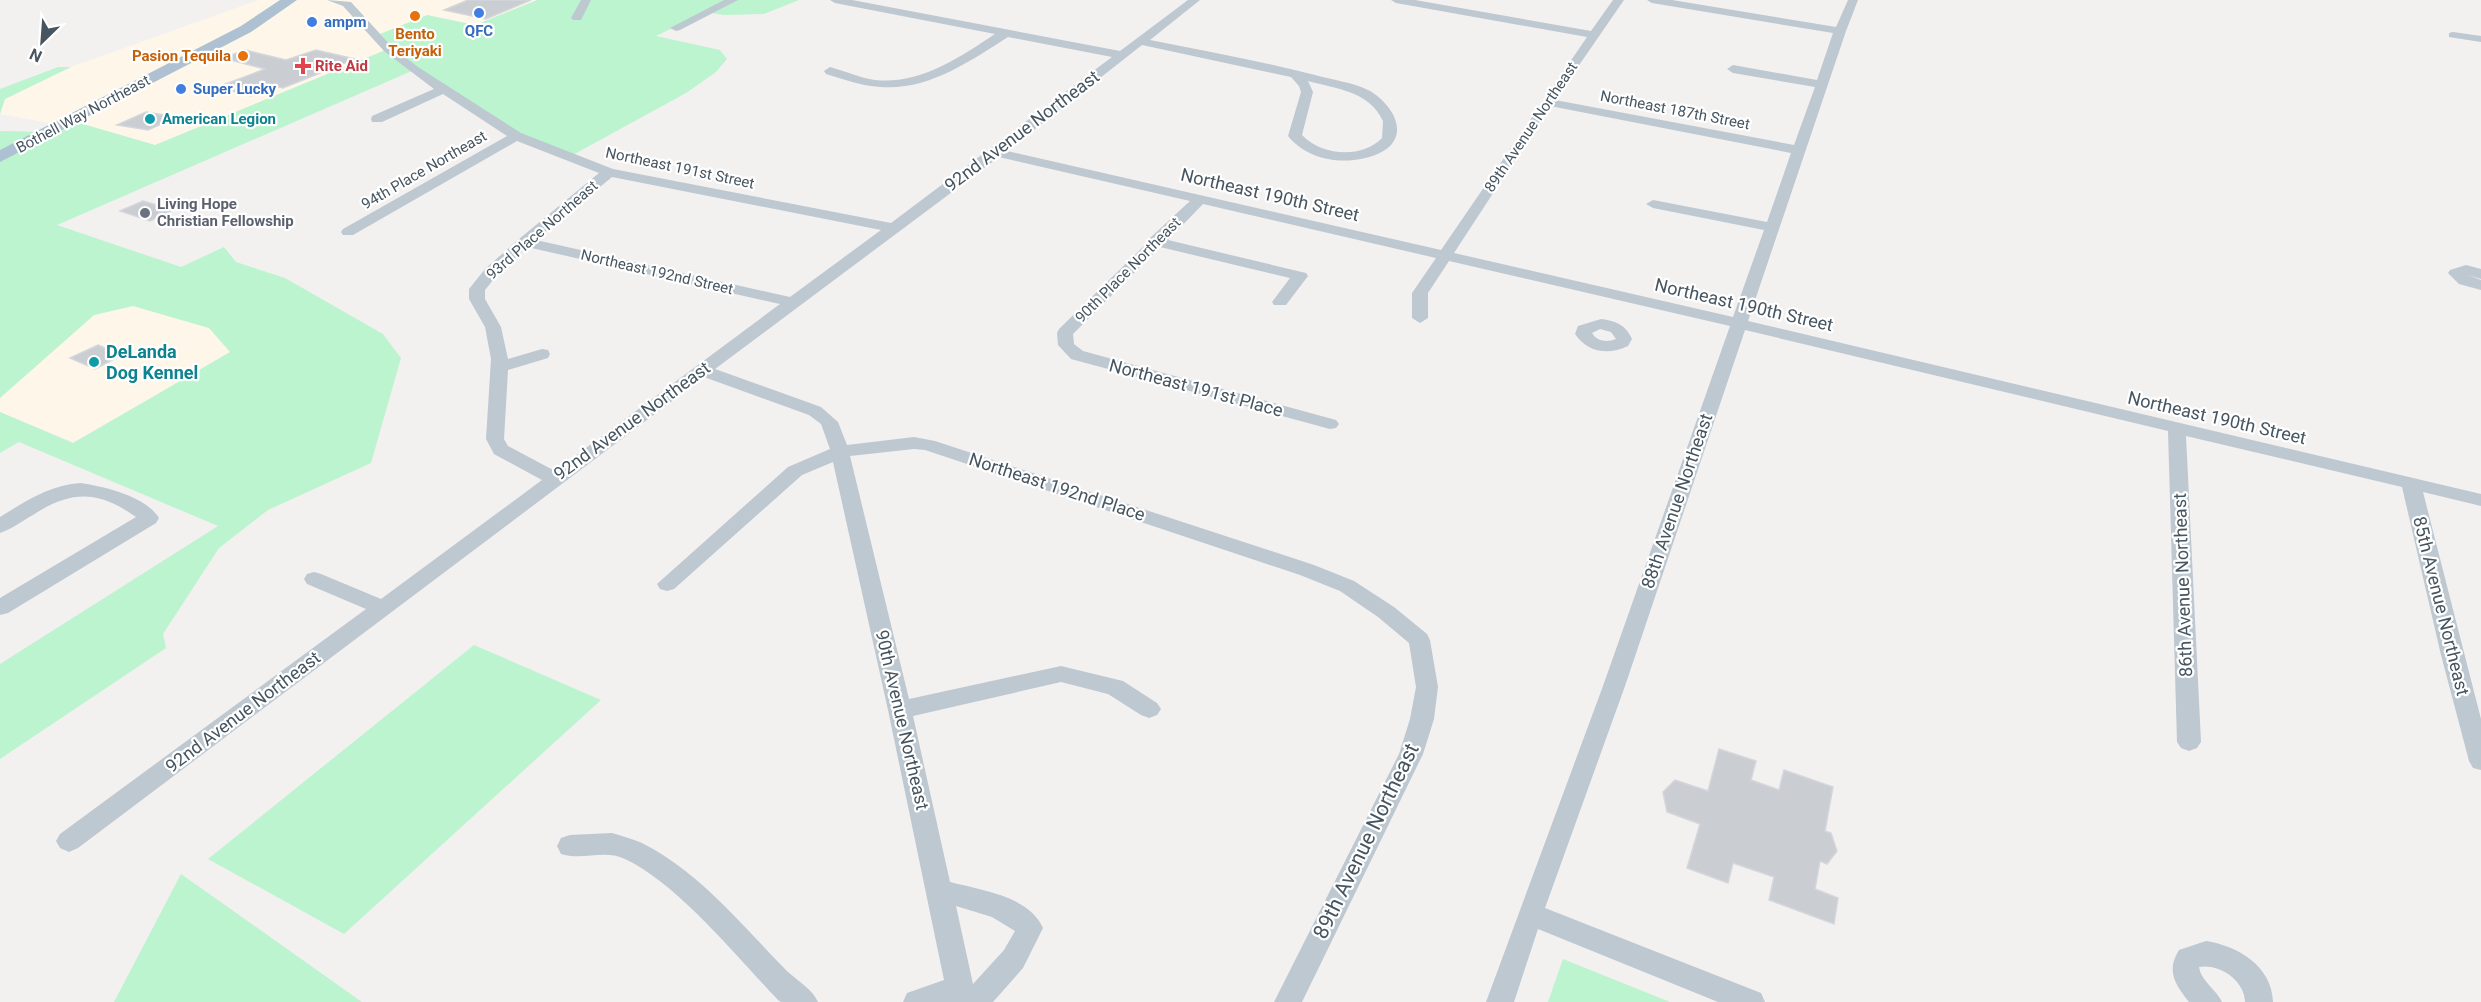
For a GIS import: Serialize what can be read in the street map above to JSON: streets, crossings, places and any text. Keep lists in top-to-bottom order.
{
  "streets": {
    "main road": ["Bothell Way Northeast"],
    "street": [
      "Northeast 187th Street",
      "89th Avenue Northeast",
      "92nd Avenue Northeast",
      "Northeast 191st Street",
      "94th Place Northeast",
      "Northeast 190th Street",
      "93rd Place Northeast",
      "90th Place Northeast",
      "Northeast 192nd Street",
      "Northeast 191st Place",
      "Northeast 192nd Place",
      "88th Avenue Northeast",
      "86th Avenue Northeast",
      "85th Avenue Northeast",
      "90th Avenue Northeast"
    ]
  },
  "crossings": [
    ["Northeast 187th Street", "89th Avenue Northeast"],
    ["Northeast 187th Street", "88th Avenue Northeast"],
    ["89th Avenue Northeast", "Northeast 190th Street"],
    ["89th Avenue Northeast", "Northeast 192nd Place"],
    ["92nd Avenue Northeast", "Northeast 191st Street"],
    ["92nd Avenue Northeast", "Northeast 190th Street"],
    ["92nd Avenue Northeast", "Northeast 192nd Street"],
    ["Northeast 191st Street", "94th Place Northeast"],
    ["Northeast 191st Street", "93rd Place Northeast"],
    ["Northeast 190th Street", "90th Place Northeast"],
    ["Northeast 190th Street", "88th Avenue Northeast"],
    ["Northeast 190th Street", "86th Avenue Northeast"],
    ["Northeast 190th Street", "85th Avenue Northeast"],
    ["93rd Place Northeast", "Northeast 192nd Street"],
    ["90th Place Northeast", "Northeast 191st Place"],
    ["Northeast 192nd Place", "90th Avenue Northeast"]
  ],
  "places": {
    "other": [
      "QFC",
      "Bento Teriyaki",
      "ampm",
      "Pasion Tequila",
      "Super Lucky",
      "American Legion",
      "Living Hope Christian Fellowship",
      "DeLanda Dog Kennel"
    ],
    "health": ["Rite Aid"]
  },
  "north": "bottom left"
}
